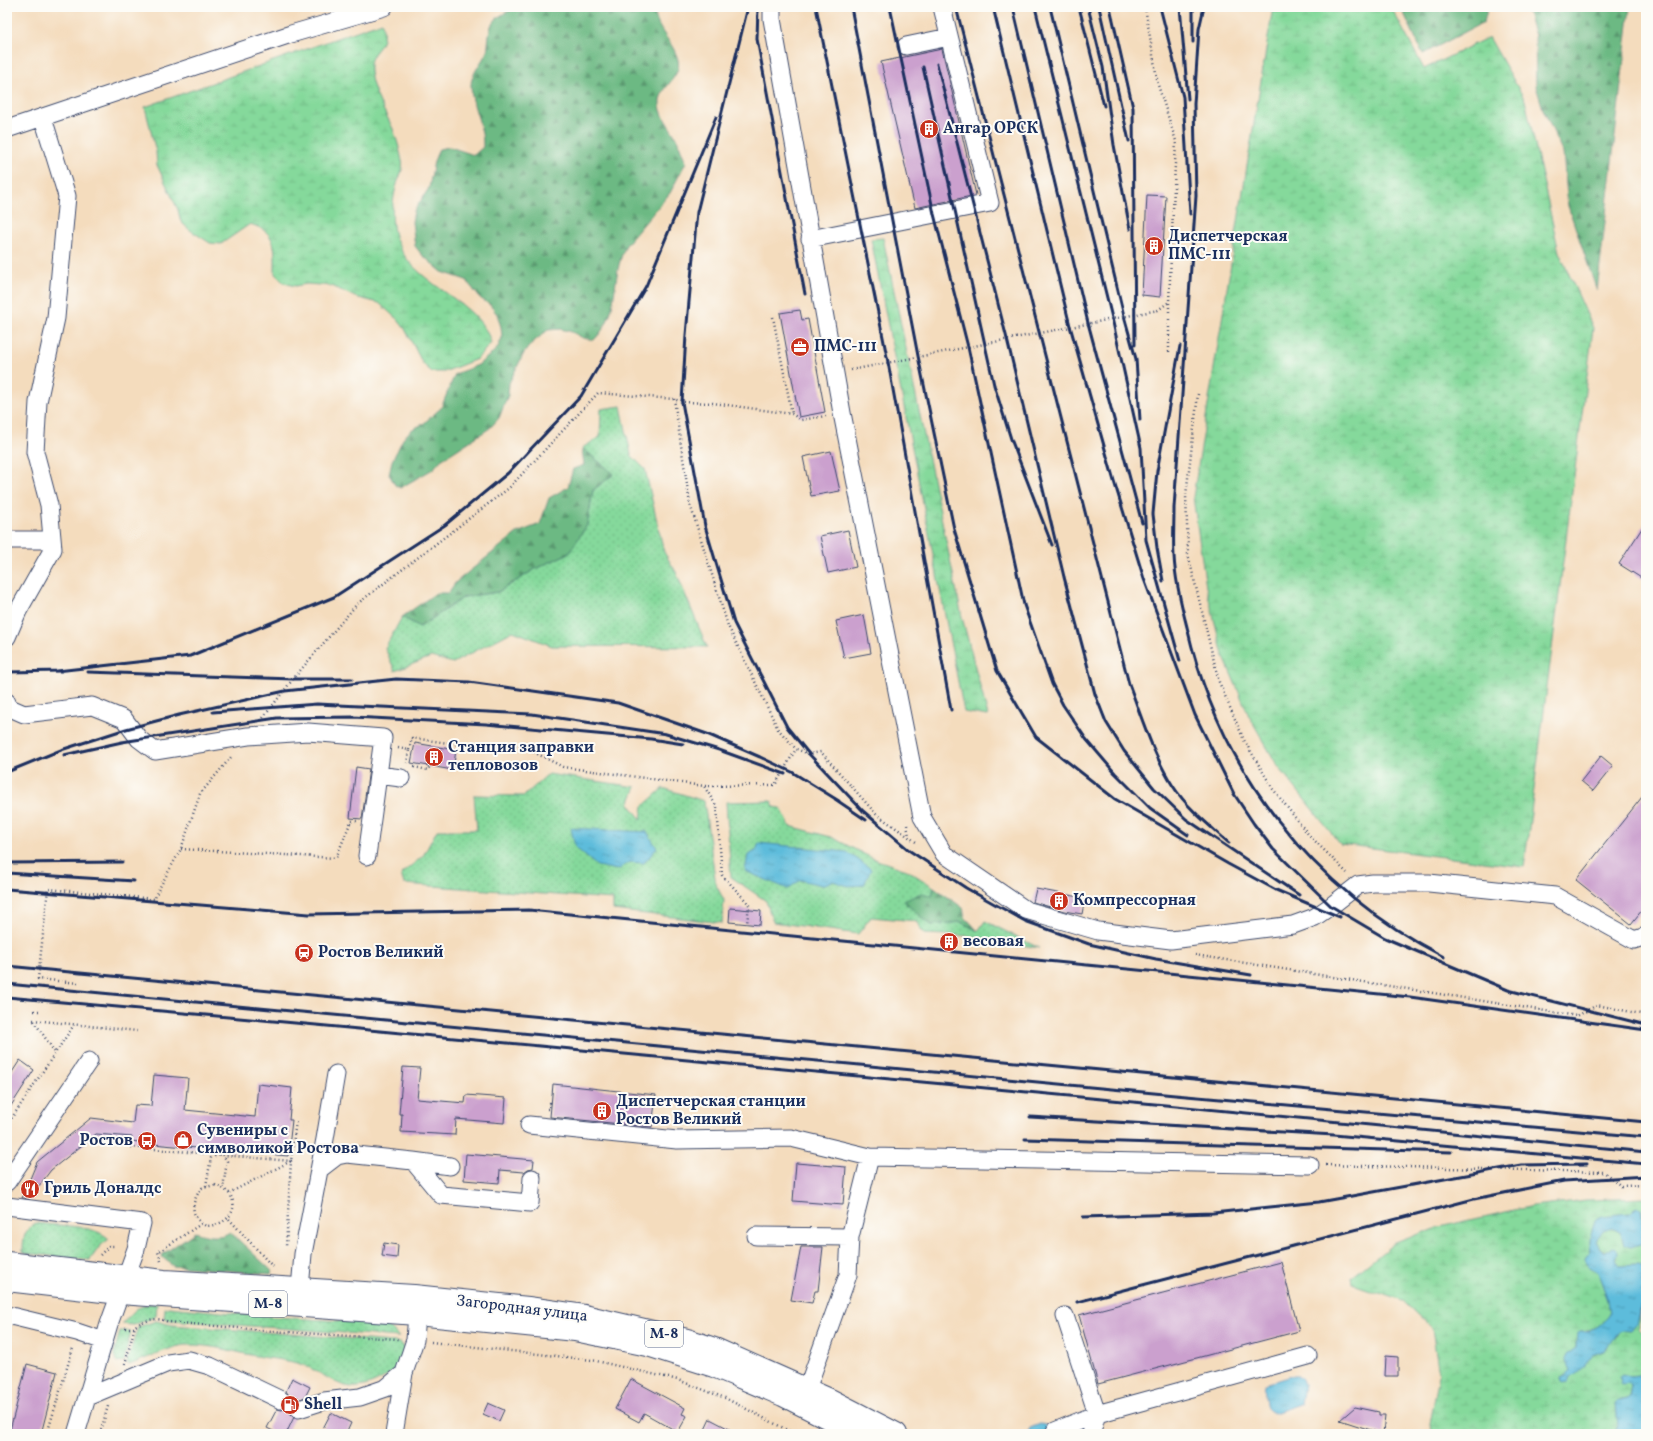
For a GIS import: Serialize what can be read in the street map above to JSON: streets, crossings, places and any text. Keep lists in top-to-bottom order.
{
  "streets": {
    "highway": ["М-8", "Загородная улица"]
  },
  "crossings": [
    ["М-8", "Загородная улица"]
  ],
  "places": {
    "building": [
      "Ангар ОРСК",
      "Диспетчерская ПМС-111",
      "Станция заправки тепловозов",
      "Компрессорная",
      "весовая",
      "Диспетчерская станции Ростов Великий"
    ],
    "office": ["ПМС-111"],
    "station": ["Ростов Великий"],
    "shop": ["Сувениры с символикой Ростова"],
    "bus stop": ["Ростов"],
    "restaurant": ["Гриль Доналдс"],
    "fuel station": ["Shell"]
  }
}
